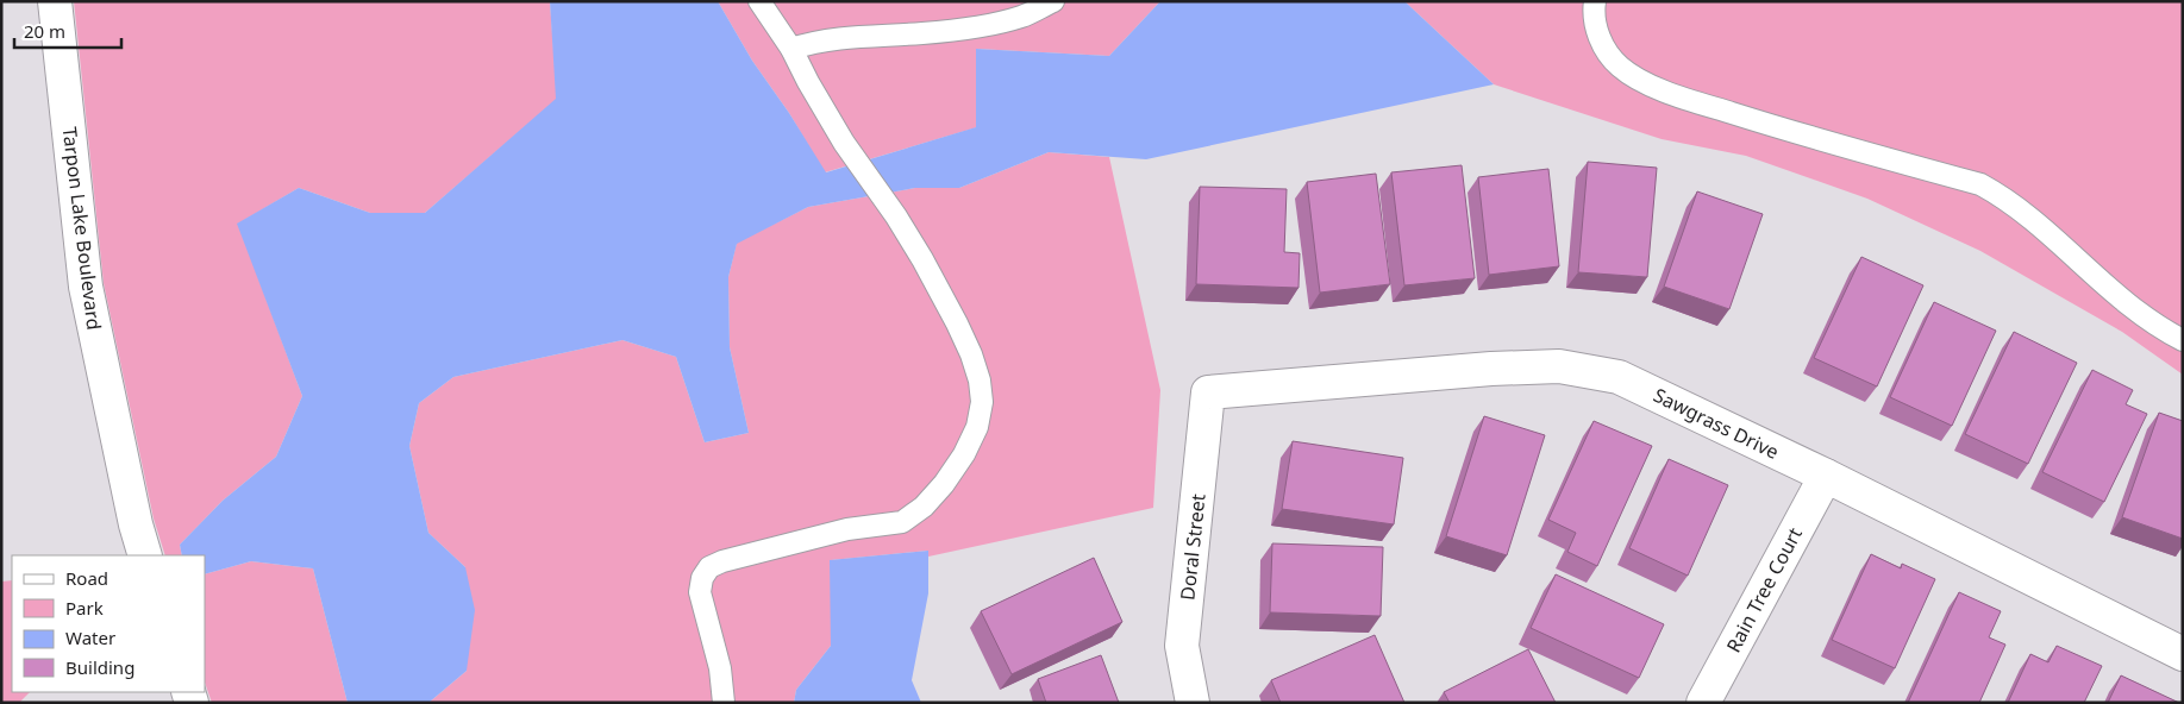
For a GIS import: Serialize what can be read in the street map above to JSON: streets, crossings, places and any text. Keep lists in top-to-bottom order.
{
  "streets": {
    "street": [
      "Tarpon Lake Boulevard",
      "Sawgrass Drive",
      "Doral Street",
      "Rain Tree Court"
    ]
  },
  "crossings": [
    ["Sawgrass Drive", "Doral Street"],
    ["Sawgrass Drive", "Rain Tree Court"]
  ],
  "legend": [
    "Road",
    "Park",
    "Water",
    "Building"
  ],
  "scale_bar": "20 m"
}
